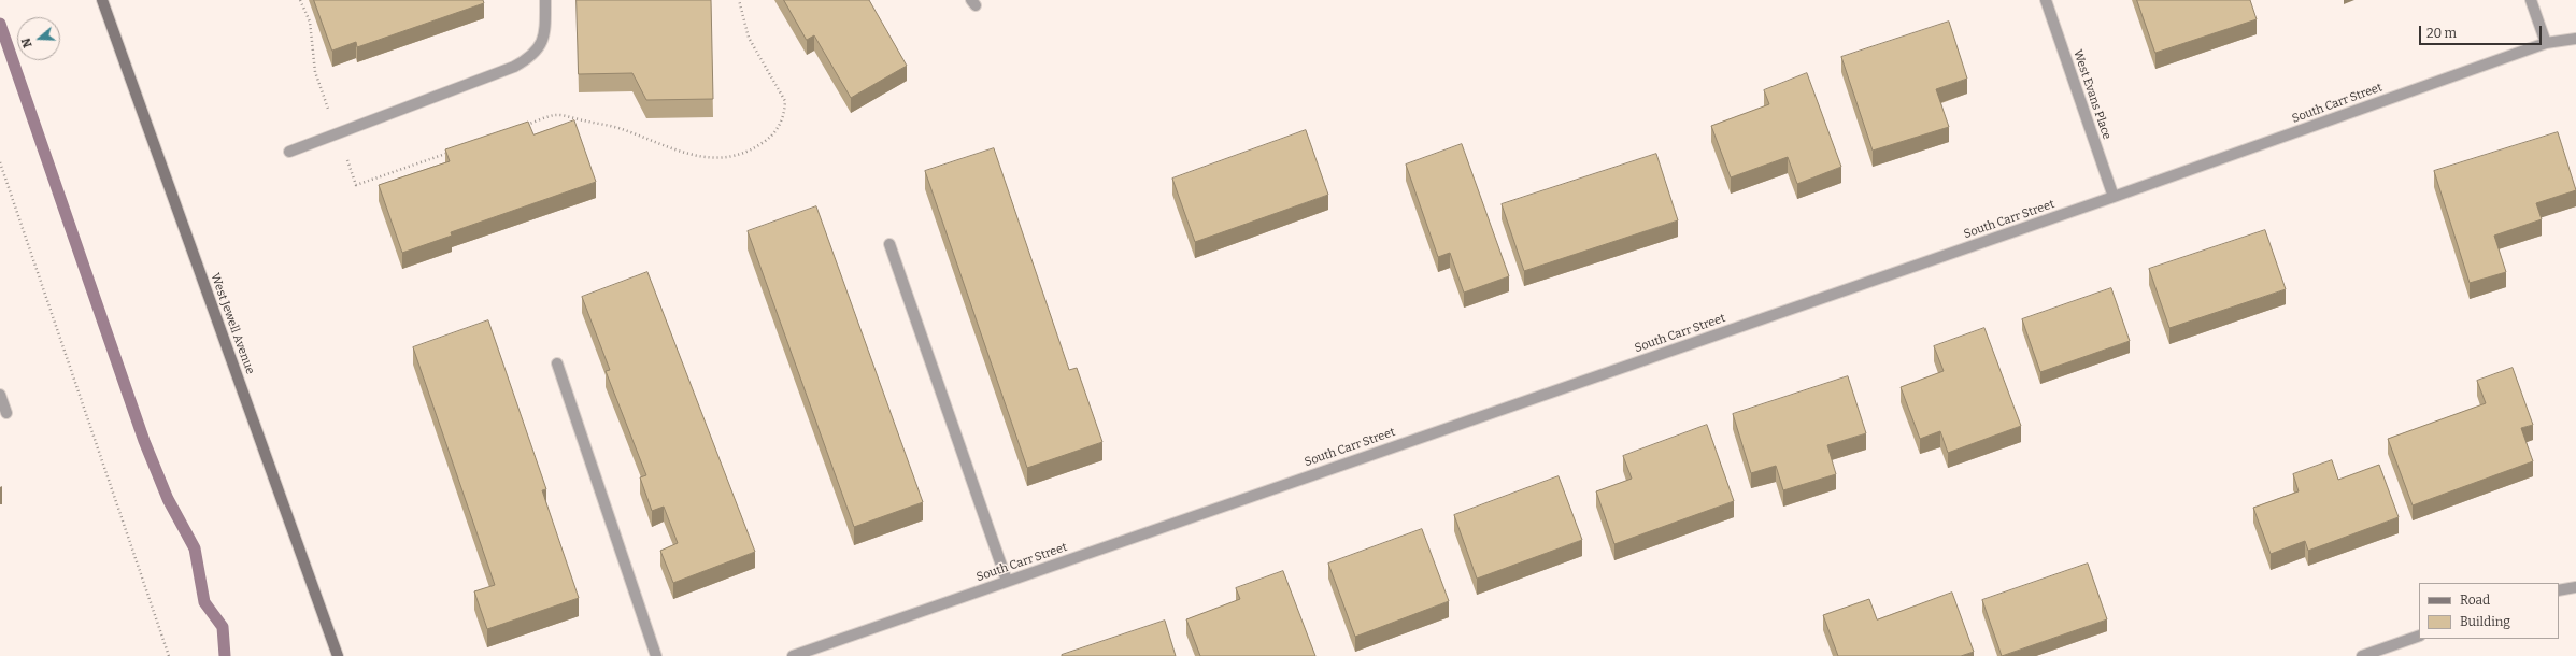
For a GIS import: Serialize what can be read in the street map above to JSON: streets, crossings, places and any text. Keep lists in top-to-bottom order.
{
  "streets": {
    "main road": ["West Jewell Avenue"],
    "street": ["West Evans Place", "South Carr Street"]
  },
  "crossings": [
    ["West Evans Place", "South Carr Street"]
  ],
  "legend": ["Road", "Building"],
  "scale_bar": "20 m",
  "north": "left"
}
